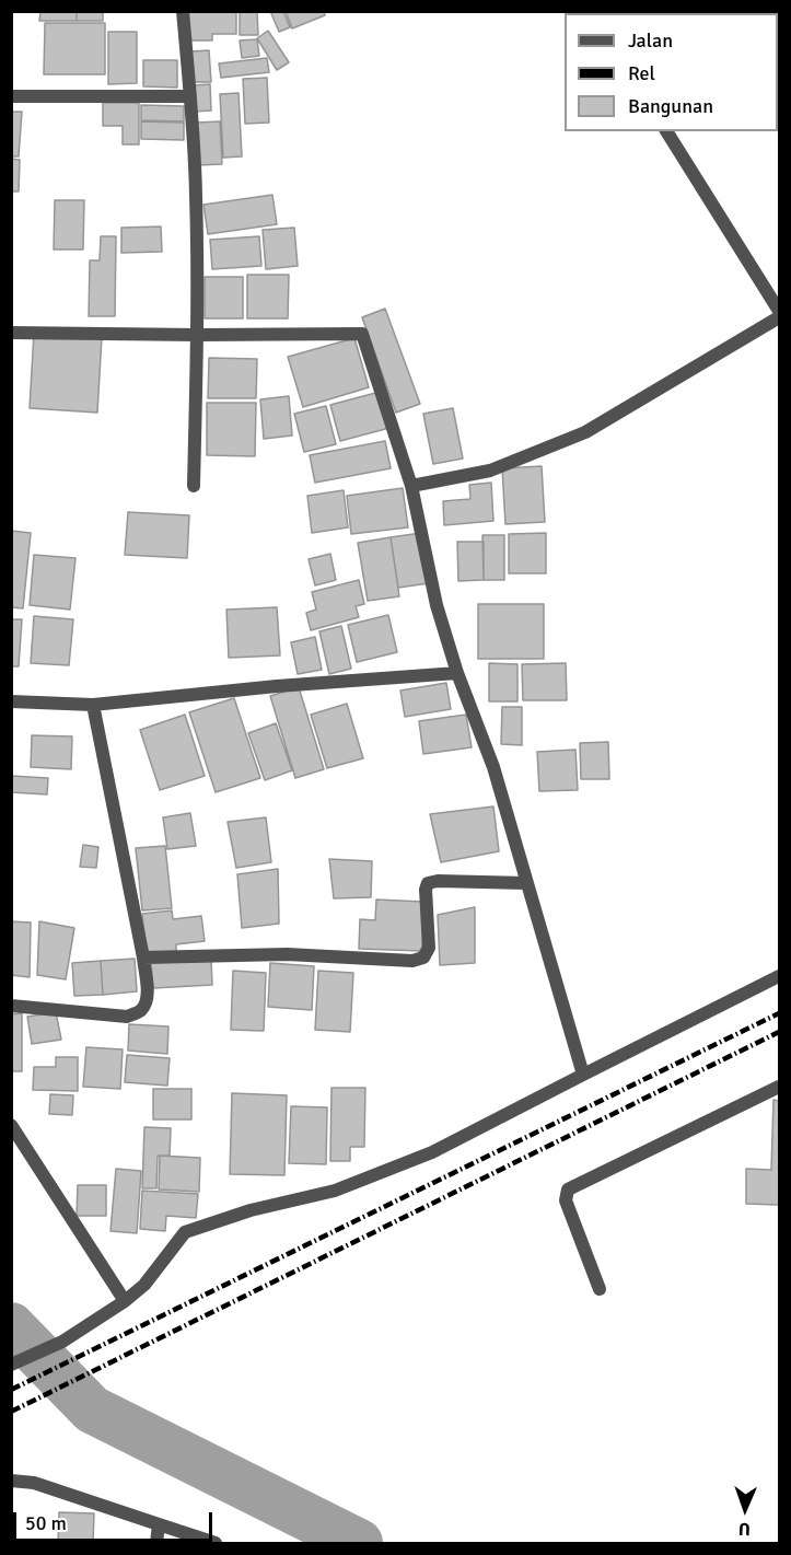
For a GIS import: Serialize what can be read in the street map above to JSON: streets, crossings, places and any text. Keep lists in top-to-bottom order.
{
  "legend": ["Jalan", "Rel", "Bangunan"],
  "scale_bar": "50 m",
  "north": "bottom"
}
